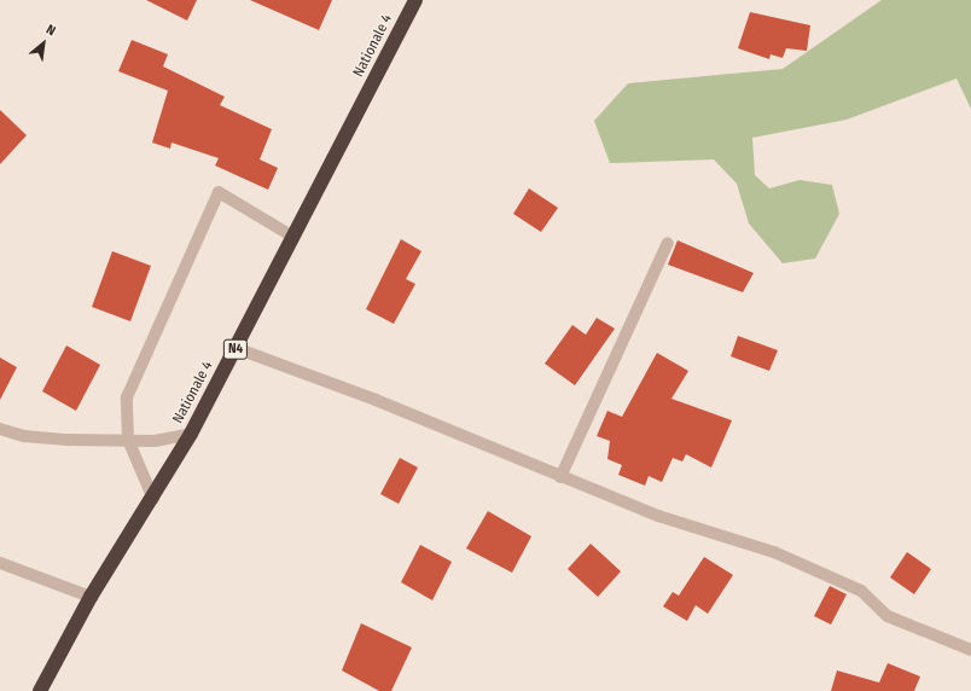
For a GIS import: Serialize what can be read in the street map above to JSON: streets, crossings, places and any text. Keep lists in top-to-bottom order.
{
  "streets": {
    "highway": ["Nationale 4", "N4"]
  },
  "north": "top right"
}
